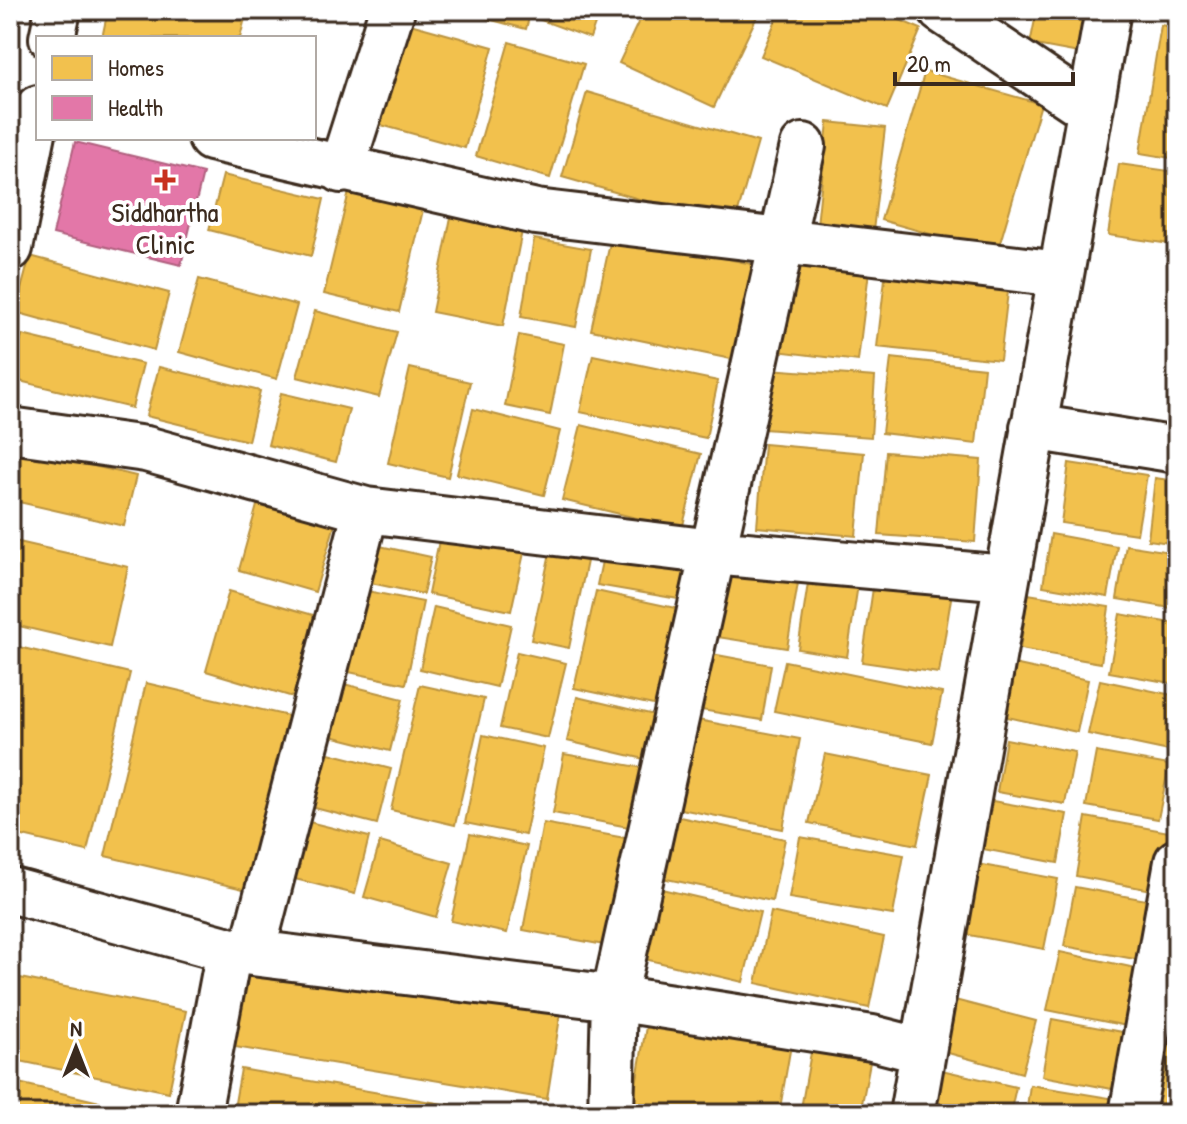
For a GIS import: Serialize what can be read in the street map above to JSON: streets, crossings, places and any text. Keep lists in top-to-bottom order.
{
  "places": {
    "health": ["Siddhartha Clinic"]
  },
  "legend": ["Homes", "Health"],
  "scale_bar": "20 m",
  "north": "top"
}
